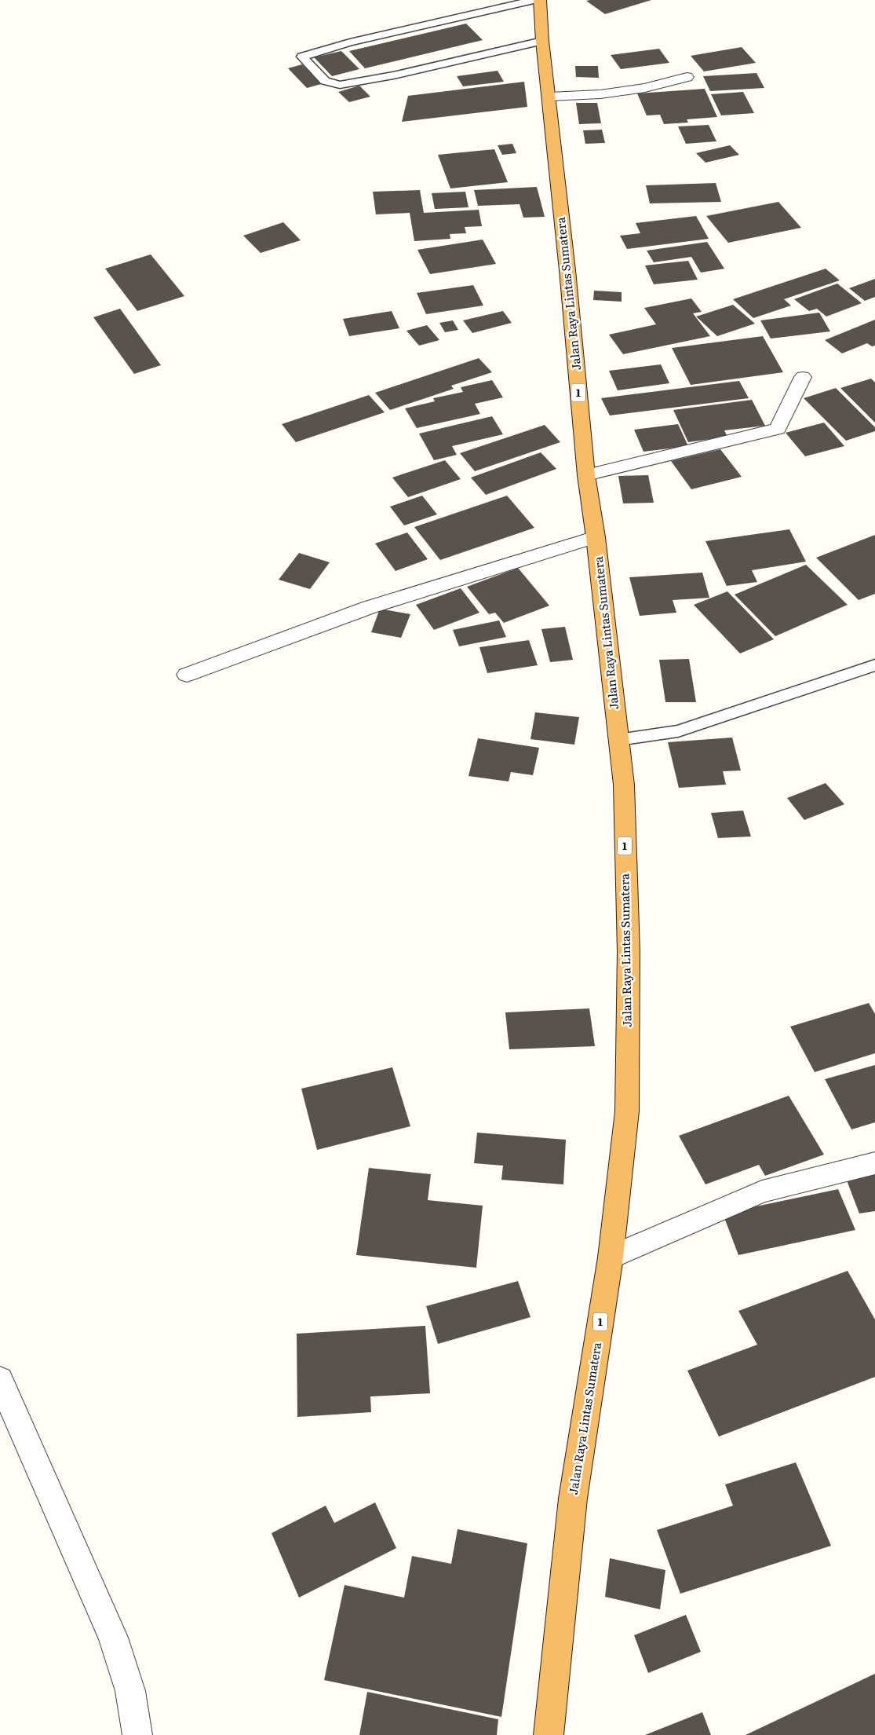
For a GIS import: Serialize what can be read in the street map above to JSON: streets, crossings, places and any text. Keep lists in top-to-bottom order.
{
  "streets": {
    "highway": ["Jalan Raya Lintas Sumatera", "1"]
  }
}
